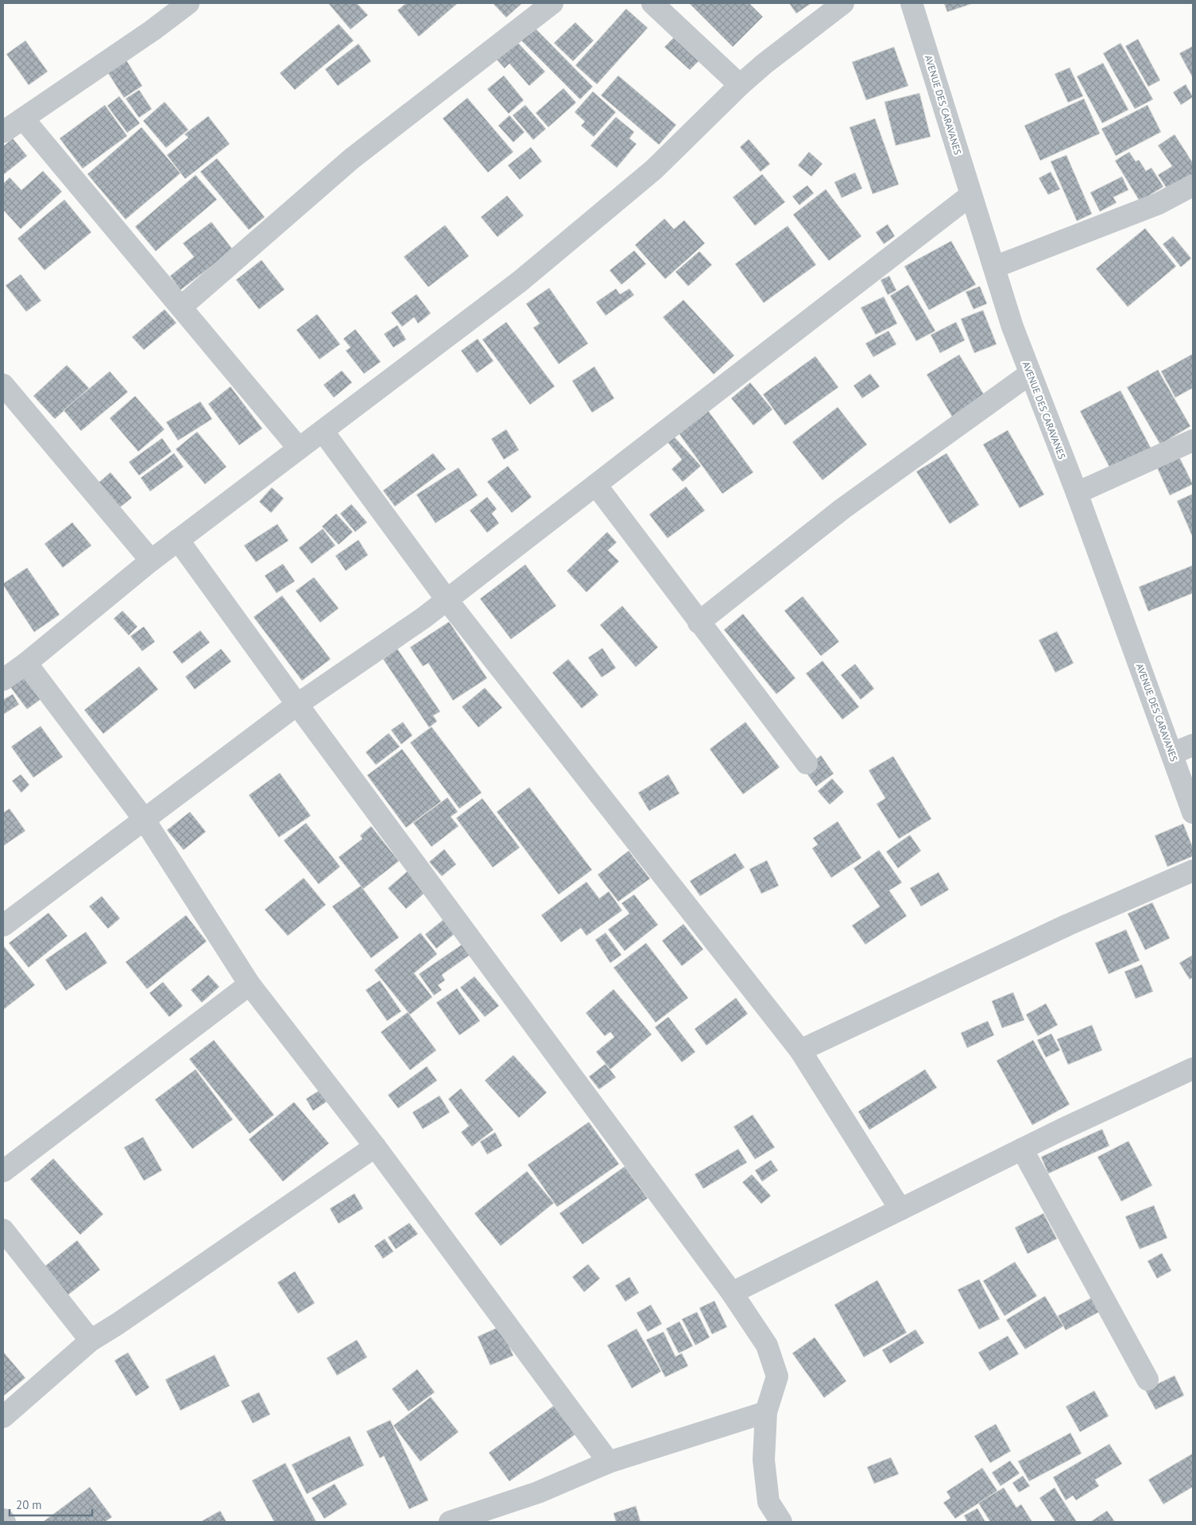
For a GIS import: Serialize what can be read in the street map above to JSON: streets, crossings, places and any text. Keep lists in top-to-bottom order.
{
  "streets": {
    "street": ["AVENUE DES CARAVANES"]
  },
  "scale_bar": "20 m"
}
